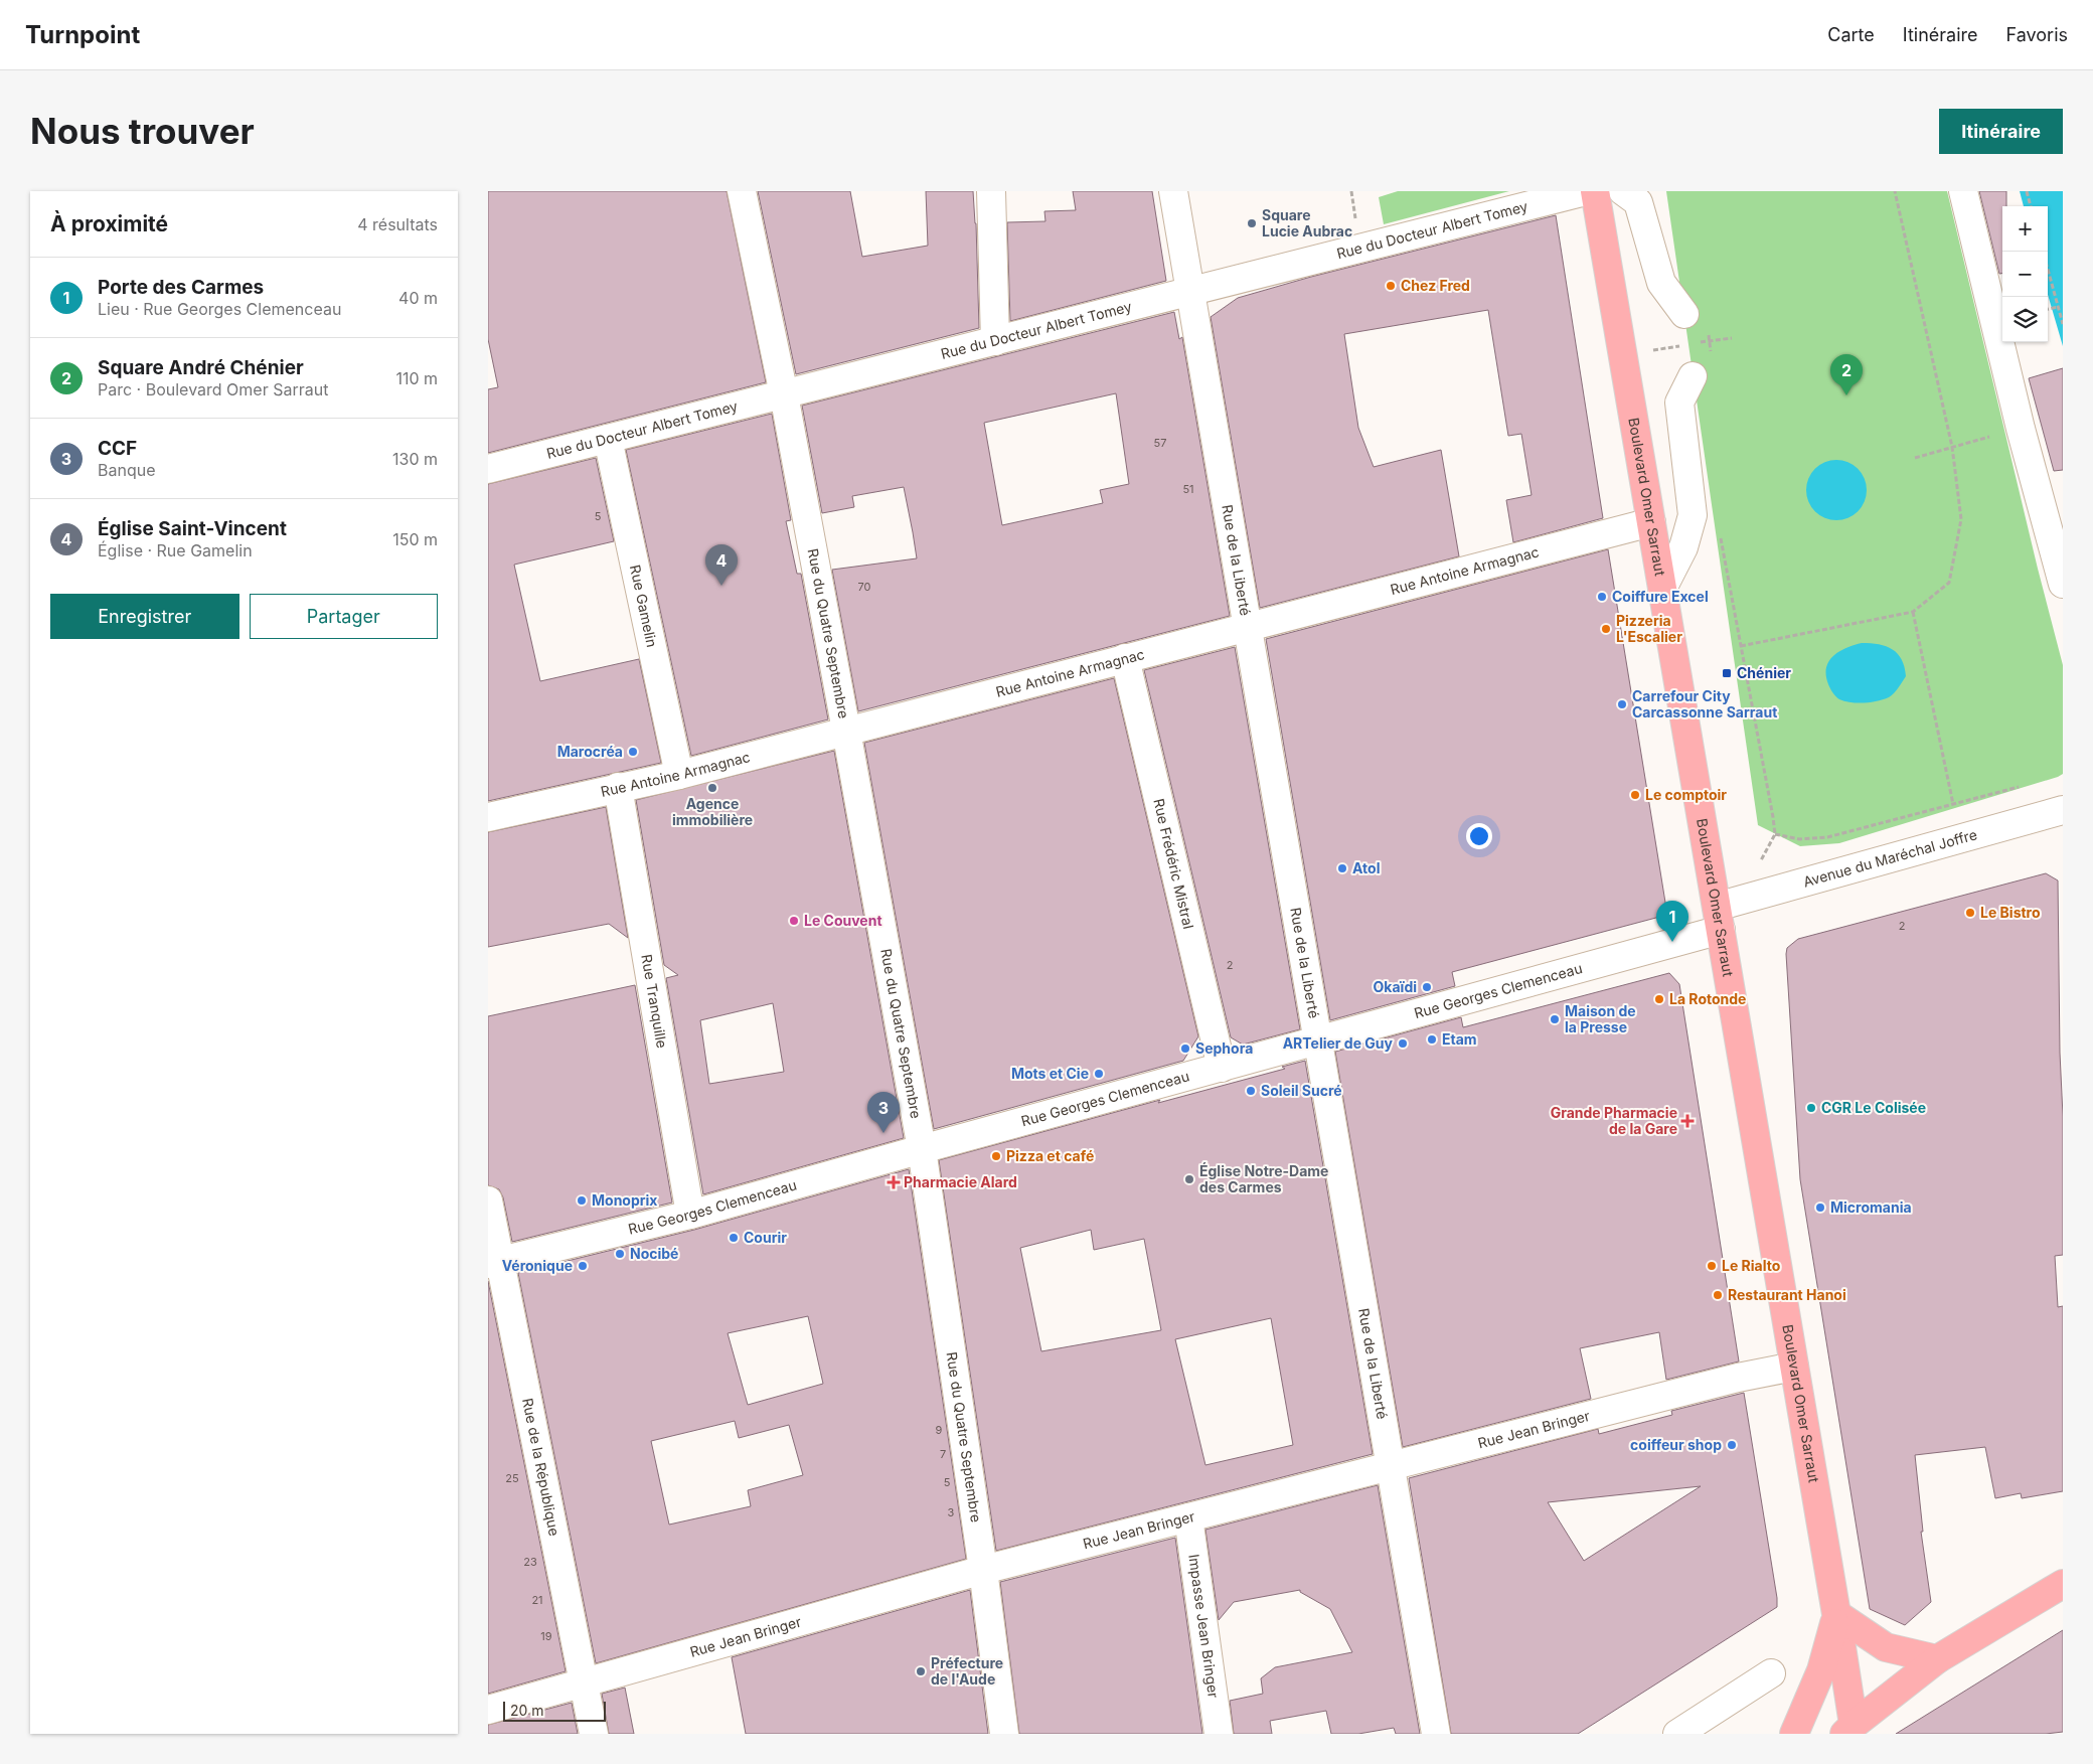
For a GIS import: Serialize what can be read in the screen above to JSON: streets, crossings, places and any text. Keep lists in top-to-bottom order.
{
  "streets": {
    "main road": ["Boulevard Omer Sarraut"],
    "street": [
      "Rue du Docteur Albert Tomey",
      "Rue de la Liberté",
      "Rue Antoine Armagnac",
      "Rue Gamelin",
      "Rue du Quatre Septembre",
      "Avenue du Maréchal Joffre",
      "Rue Frédéric Mistral",
      "Rue Georges Clemenceau",
      "Rue Tranquille",
      "Rue Jean Bringer",
      "Rue de la République",
      "Impasse Jean Bringer"
    ]
  },
  "crossings": [
    ["Rue du Docteur Albert Tomey", "Rue de la Liberté"],
    ["Rue du Docteur Albert Tomey", "Rue Gamelin"],
    ["Rue du Docteur Albert Tomey", "Rue du Quatre Septembre"],
    ["Boulevard Omer Sarraut", "Rue Antoine Armagnac"],
    ["Boulevard Omer Sarraut", "Avenue du Maréchal Joffre"],
    ["Boulevard Omer Sarraut", "Rue Georges Clemenceau"],
    ["Boulevard Omer Sarraut", "Rue Jean Bringer"],
    ["Rue de la Liberté", "Rue Antoine Armagnac"],
    ["Rue de la Liberté", "Rue Georges Clemenceau"],
    ["Rue de la Liberté", "Rue Jean Bringer"],
    ["Rue Antoine Armagnac", "Rue Gamelin"],
    ["Rue Antoine Armagnac", "Rue du Quatre Septembre"],
    ["Rue Antoine Armagnac", "Rue Frédéric Mistral"],
    ["Rue Antoine Armagnac", "Rue Tranquille"],
    ["Rue du Quatre Septembre", "Rue Georges Clemenceau"],
    ["Rue du Quatre Septembre", "Rue Jean Bringer"],
    ["Avenue du Maréchal Joffre", "Rue Georges Clemenceau"],
    ["Rue Frédéric Mistral", "Rue Georges Clemenceau"],
    ["Rue Georges Clemenceau", "Rue Tranquille"],
    ["Rue Georges Clemenceau", "Rue de la République"],
    ["Rue Jean Bringer", "Rue de la République"],
    ["Rue Jean Bringer", "Impasse Jean Bringer"]
  ],
  "places": {
    "other": [
      "Square Lucie Aubrac",
      "Chez Fred",
      "Coiffure Excel",
      "Pizzeria L'Escalier",
      "Carrefour City Carcassonne Sarraut",
      "Marocréa",
      "Agence immobilière",
      "Le comptoir",
      "Atol",
      "Le Bistro",
      "Le Couvent",
      "Okaïdi",
      "La Rotonde",
      "Maison de la Presse",
      "Etam",
      "ARTelier de Guy",
      "Sephora",
      "Mots et Cie",
      "Soleil Sucré",
      "CGR Le Colisée",
      "Pizza et café",
      "Église Notre-Dame des Carmes",
      "Monoprix",
      "Micromania",
      "Courir",
      "Nocibé",
      "Véronique",
      "Le Rialto",
      "Restaurant Hanoi",
      "coiffeur shop",
      "Préfecture de l'Aude"
    ],
    "transit": ["Chénier"],
    "health": ["Grande Pharmacie de la Gare", "Pharmacie Alard"]
  },
  "house_numbers": [
    "57",
    "51",
    "5",
    "70",
    "2",
    "2",
    "9",
    "7",
    "25",
    "5",
    "3",
    "23",
    "21",
    "19"
  ],
  "scale_bar": "20 m",
  "page": {
    "header": "Turnpoint",
    "nav": ["Carte", "Itinéraire", "Favoris"],
    "buttons": [
      "Itinéraire",
      ["Enregistrer", "Partager"]
    ],
    "title": "Nous trouver",
    "heading": ["À proximité", "4 résultats"],
    "map_buttons": ["+", "−"],
    "list": [
      {
        "mark": "1",
        "name": "Porte des Carmes",
        "note": "Lieu · Rue Georges Clemenceau",
        "value": "40 m"
      },
      {
        "mark": "2",
        "name": "Square André Chénier",
        "note": "Parc · Boulevard Omer Sarraut",
        "value": "110 m"
      },
      {
        "mark": "3",
        "name": "CCF",
        "note": "Banque",
        "value": "130 m"
      },
      {
        "mark": "4",
        "name": "Église Saint-Vincent",
        "note": "Église · Rue Gamelin",
        "value": "150 m"
      }
    ],
    "pins": [
      "2",
      "4",
      "1",
      "3"
    ],
    "scale": "20 m"
  }
}
